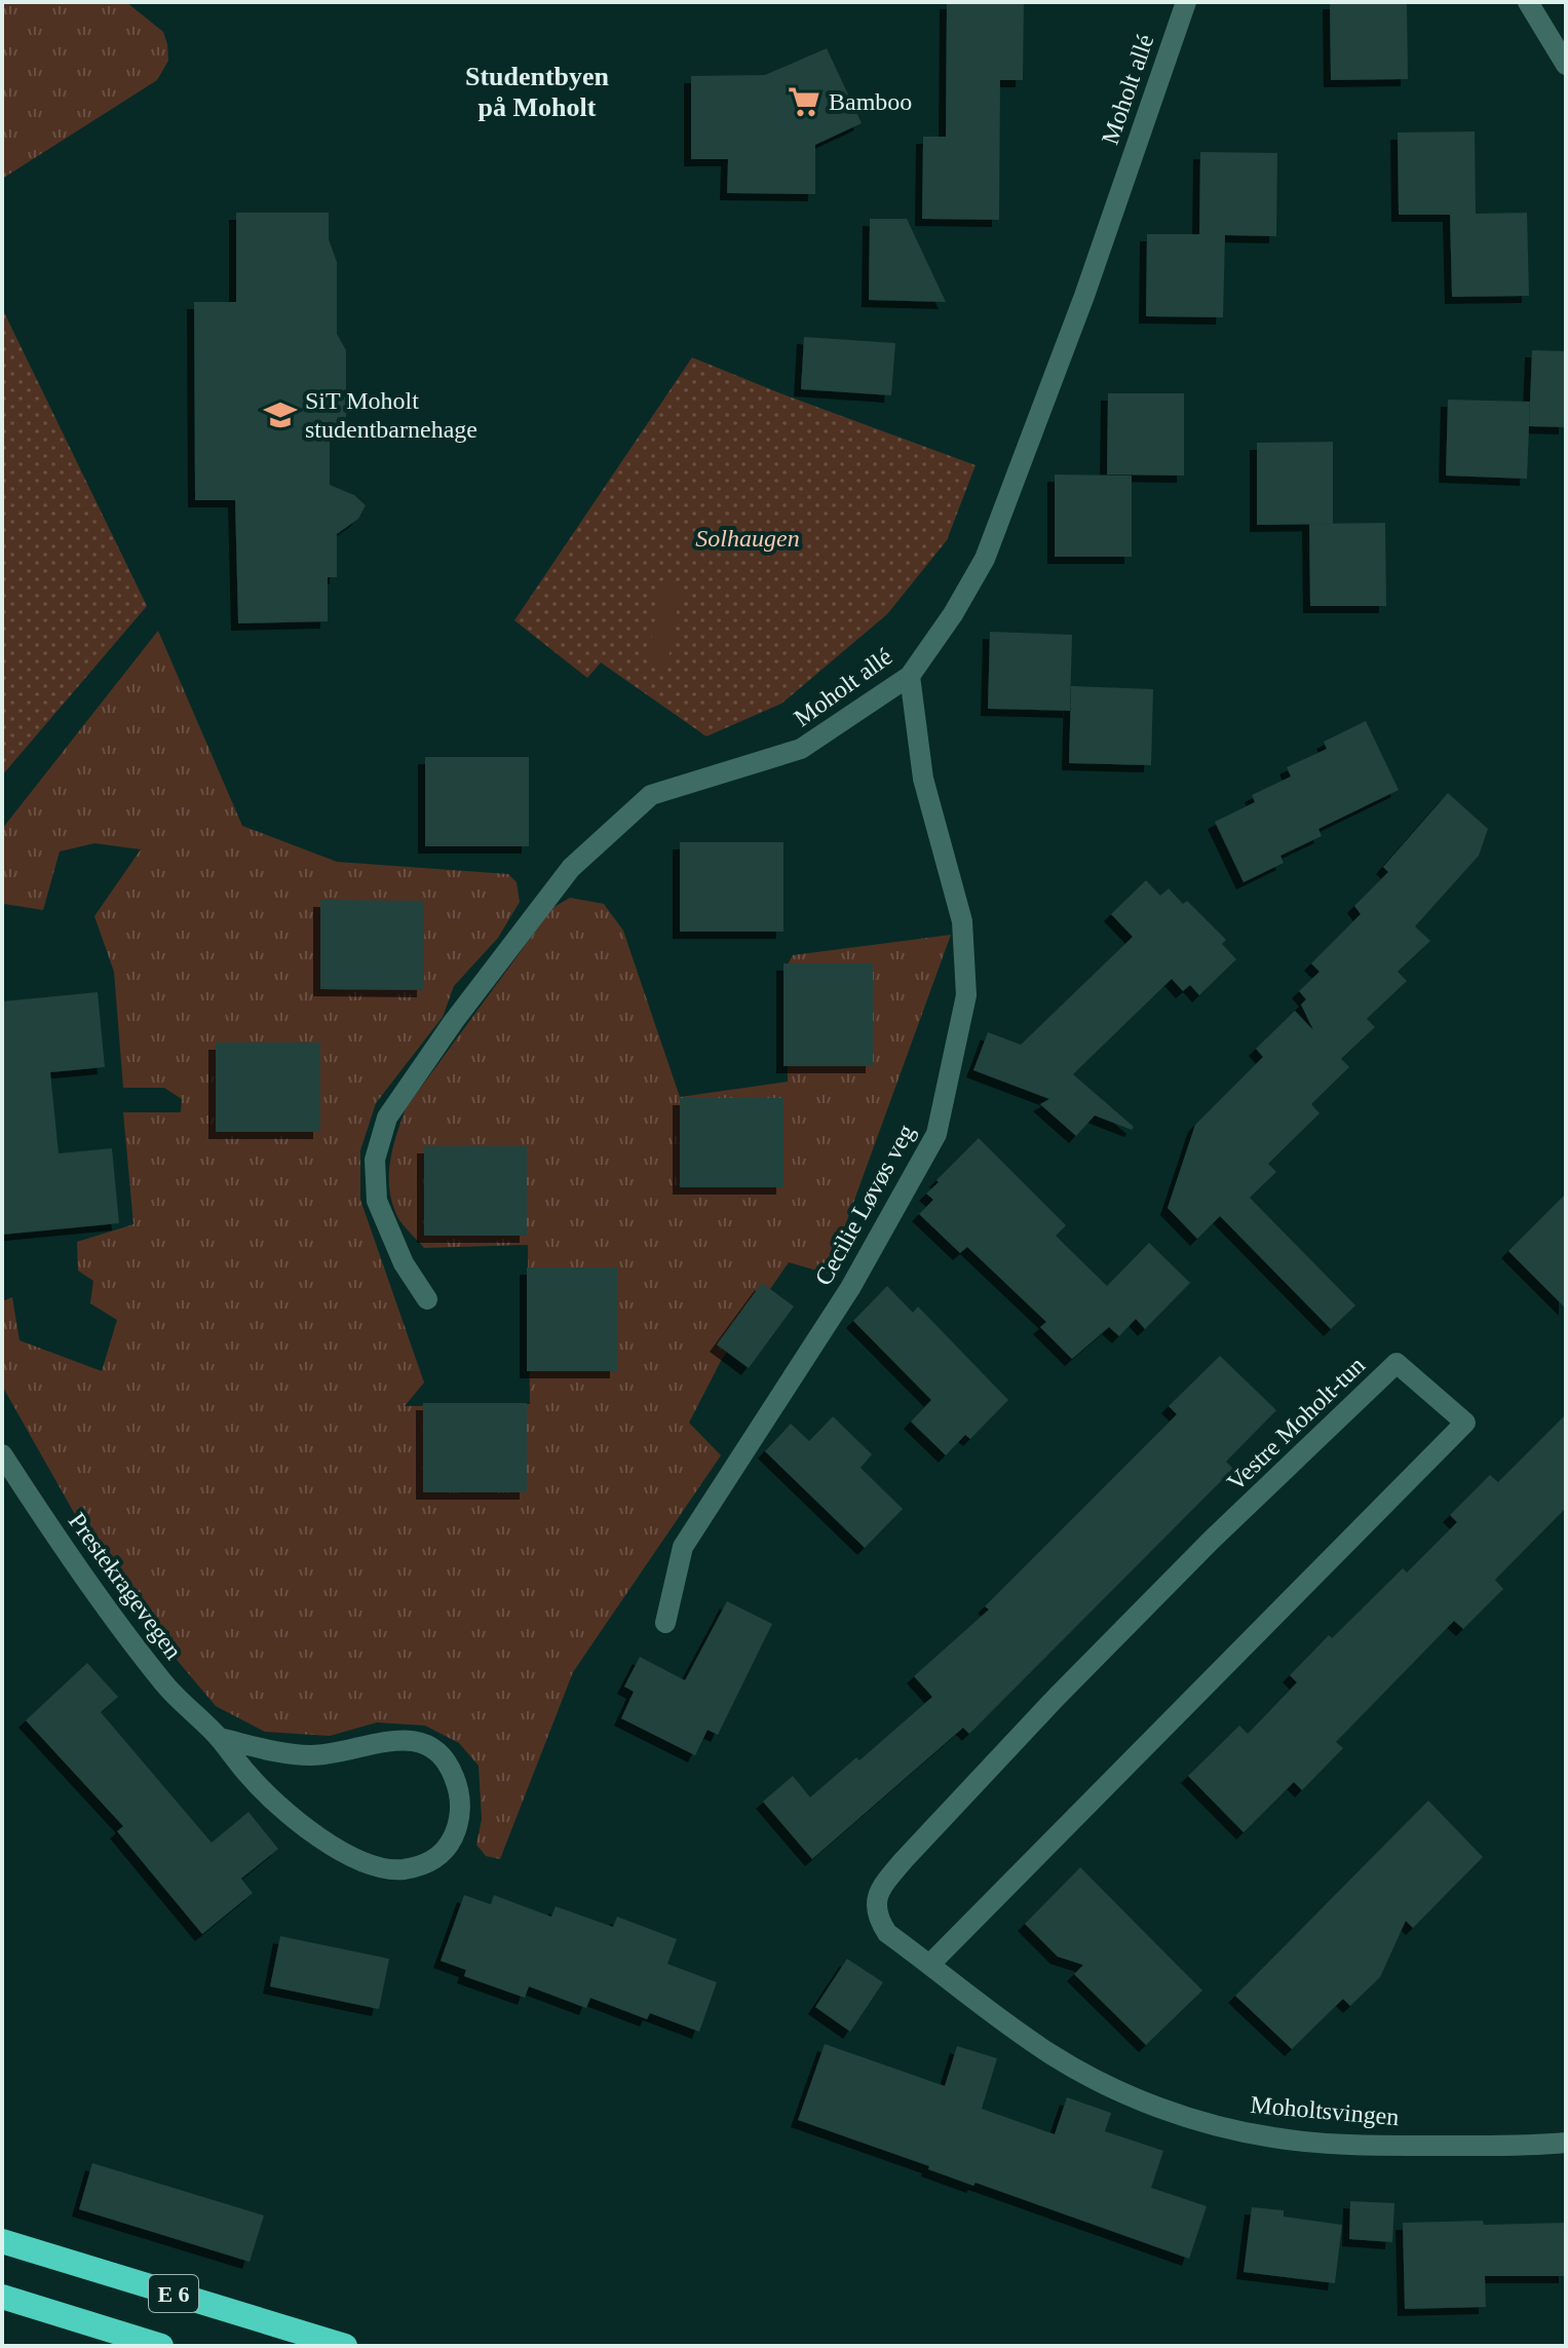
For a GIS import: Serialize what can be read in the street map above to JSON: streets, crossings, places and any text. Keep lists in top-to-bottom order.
{
  "streets": {
    "highway": ["E 6"],
    "street": [
      "Moholt allé",
      "Cecilie Løvøs veg",
      "Vestre Moholt-tun",
      "Prestekragevegen",
      "Moholtsvingen"
    ]
  },
  "crossings": [
    ["Moholt allé", "Cecilie Løvøs veg"],
    ["Vestre Moholt-tun", "Moholtsvingen"]
  ],
  "districts": ["Studentbyen på Moholt"],
  "parks": ["Solhaugen"],
  "places": {
    "supermarket": ["Bamboo"],
    "school or university": ["SiT Moholt studentbarnehage"]
  }
}
